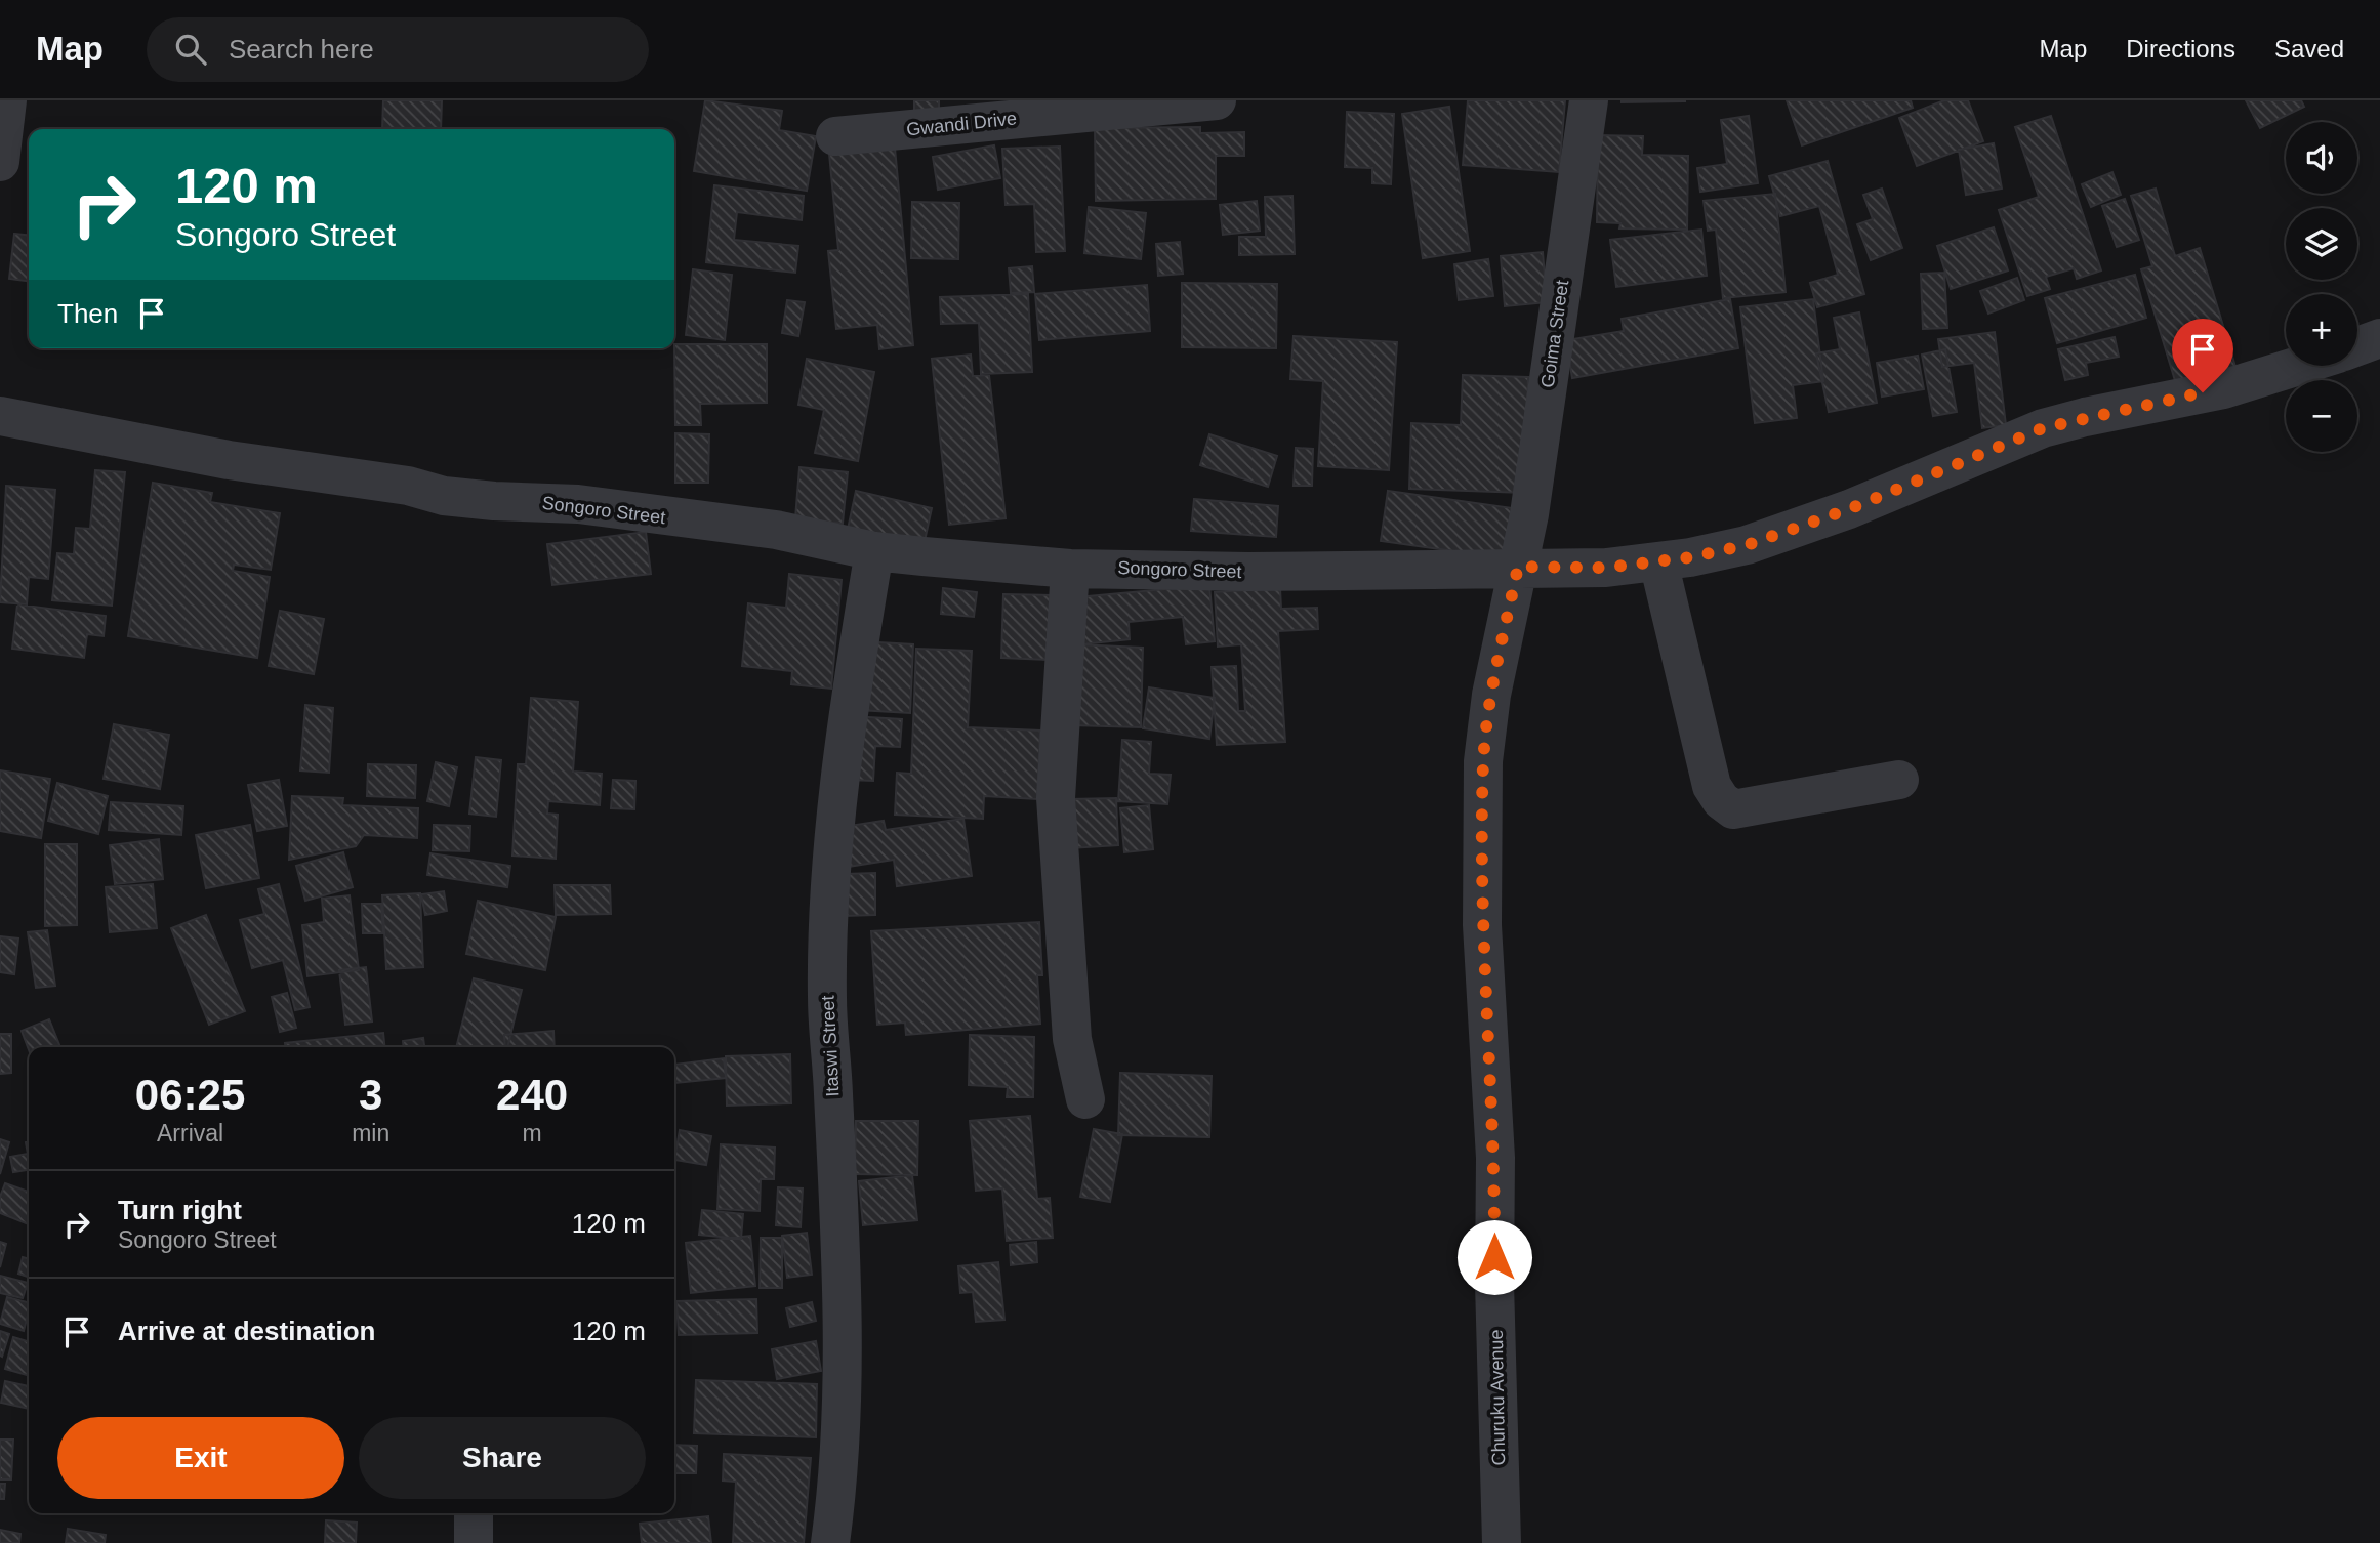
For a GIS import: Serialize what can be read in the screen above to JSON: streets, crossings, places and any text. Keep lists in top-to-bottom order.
{
  "streets": {
    "street": [
      "Gwandi Drive",
      "Goima Street",
      "Songoro Street",
      "Itaswi Street",
      "Churuku Avenue"
    ]
  },
  "crossings": [
    ["Goima Street", "Songoro Street"],
    ["Goima Street", "Churuku Avenue"],
    ["Songoro Street", "Itaswi Street"],
    ["Songoro Street", "Churuku Avenue"]
  ],
  "page": {
    "header": "Map",
    "search": "Search here",
    "nav": ["Map", "Directions", "Saved"],
    "map_buttons": ["+", "−"],
    "turn": ["120 m", "Songoro Street"],
    "then": "Then",
    "eta": [
      "06:25",
      "Arrival",
      "3",
      "min",
      "240",
      "m"
    ],
    "list": [
      {
        "name": "Turn right",
        "note": "Songoro Street",
        "value": "120 m"
      },
      {
        "name": "Arrive at destination",
        "value": "120 m"
      }
    ],
    "buttons": ["Exit", "Share"]
  }
}
